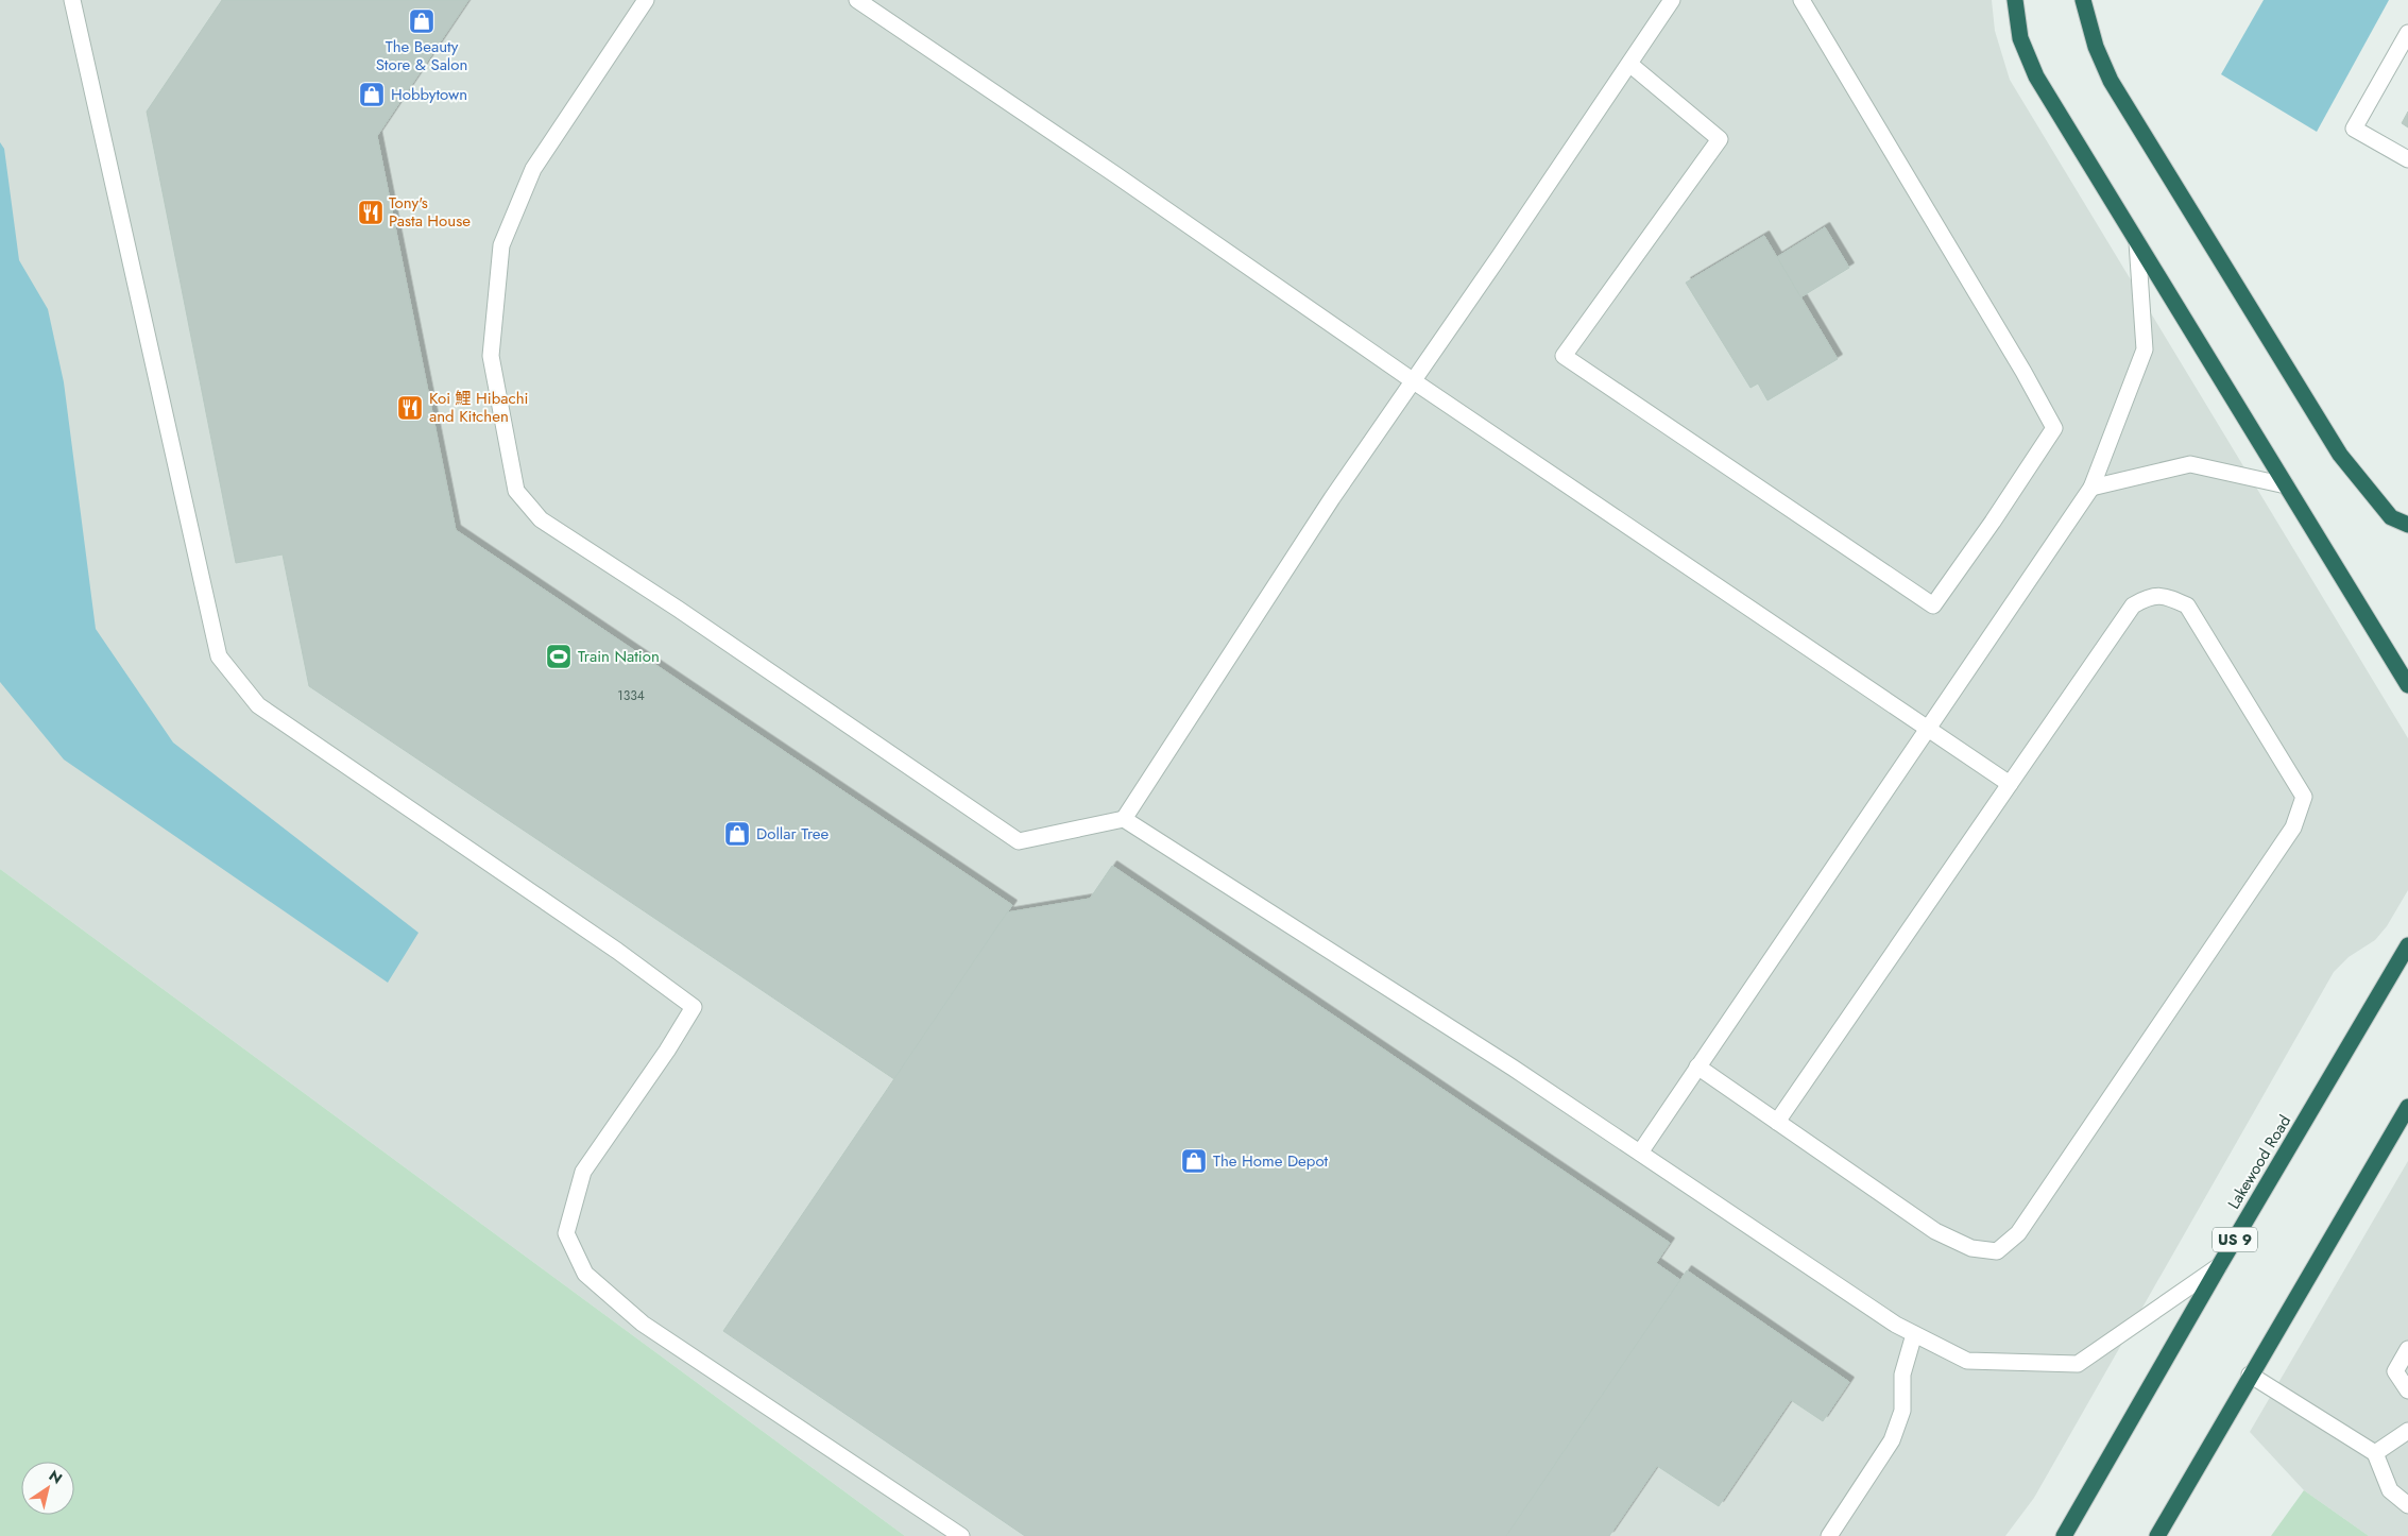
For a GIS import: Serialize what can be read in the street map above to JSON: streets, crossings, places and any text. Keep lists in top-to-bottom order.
{
  "streets": {
    "highway": ["Lakewood Road", "US 9"]
  },
  "places": {
    "shop": [
      "The Beauty Store & Salon",
      "Hobbytown",
      "Dollar Tree",
      "The Home Depot"
    ],
    "restaurant": ["Tony's Pasta House", "Koi 鯉 Hibachi and Kitchen"],
    "sports": ["Train Nation"]
  },
  "house_numbers": ["1334"],
  "north": "top right"
}
